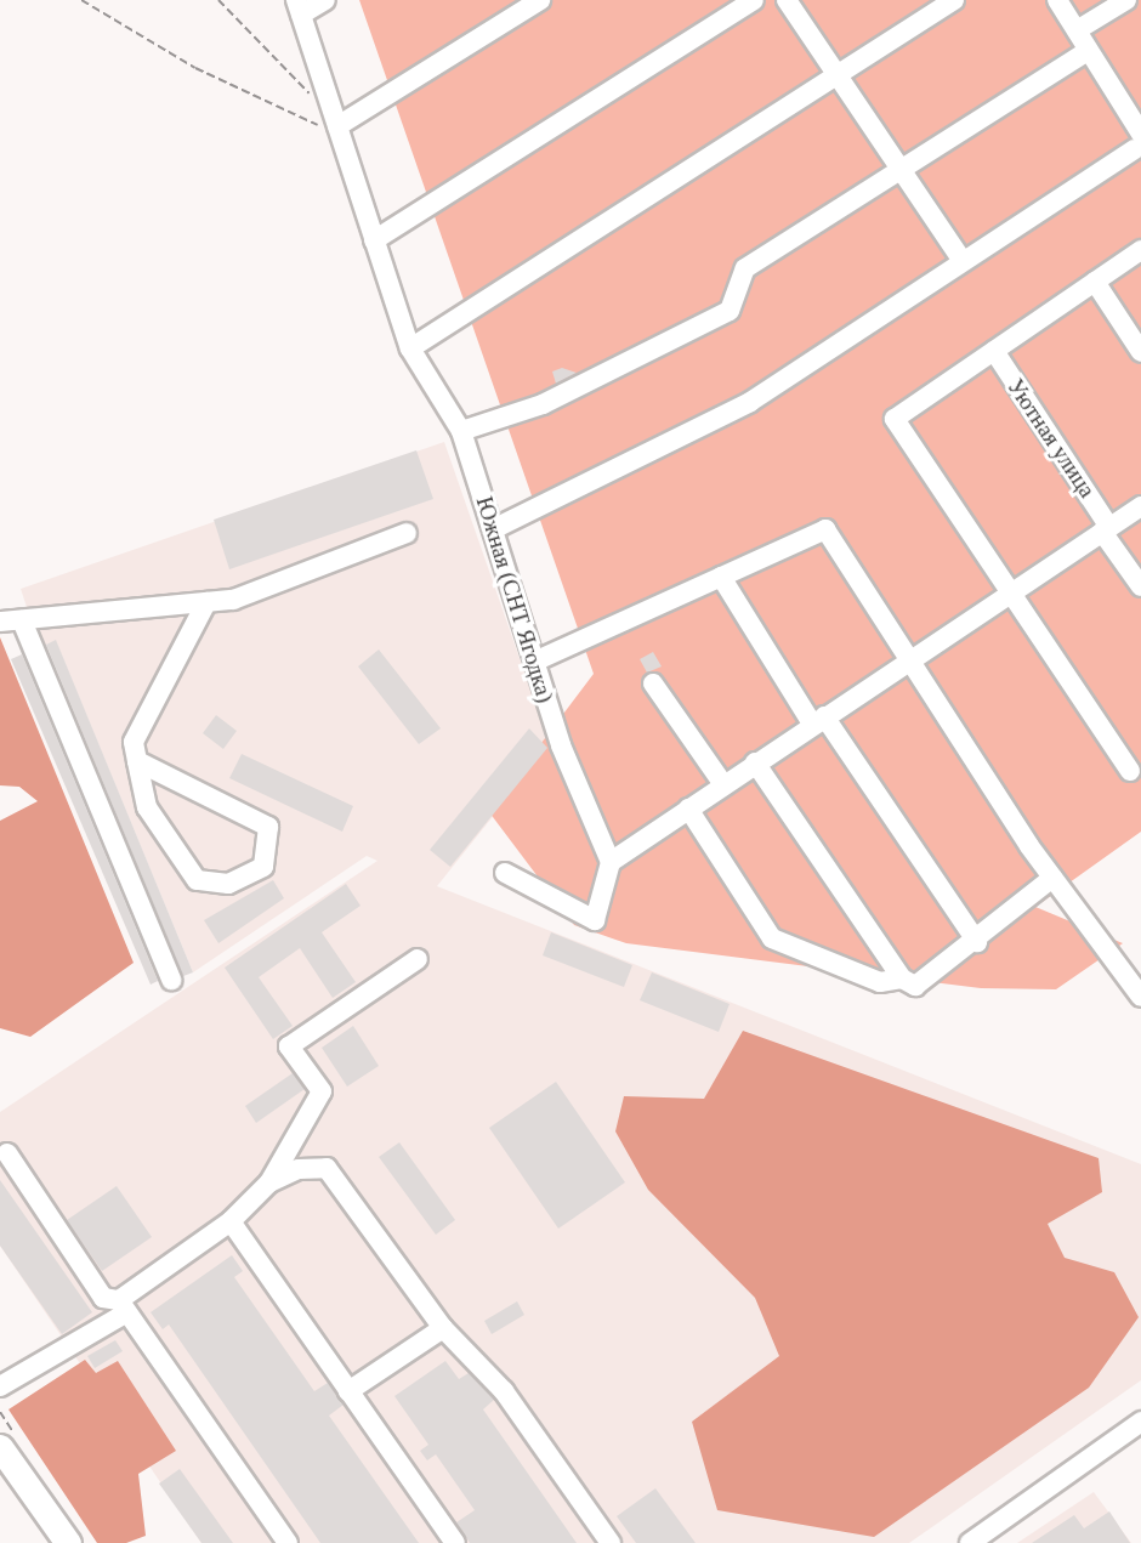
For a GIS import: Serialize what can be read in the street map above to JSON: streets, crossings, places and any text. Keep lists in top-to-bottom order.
{
  "streets": {
    "street": ["Уютная улица", "Южная (СНТ Ягодка)"]
  }
}
